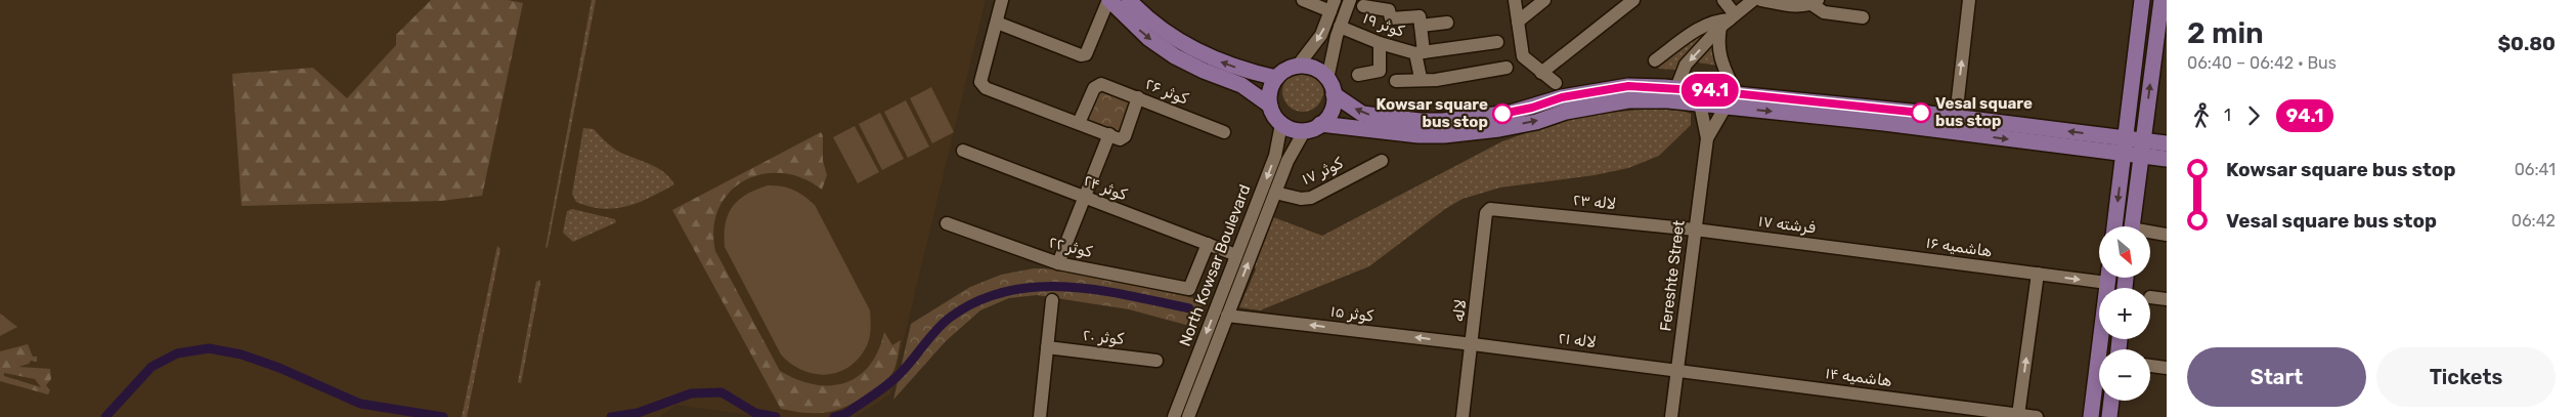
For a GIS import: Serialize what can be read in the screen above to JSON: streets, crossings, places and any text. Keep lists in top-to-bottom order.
{
  "streets": {
    "street": [
      "کوثر ۱۹",
      "کوثر ۲۶",
      "کوثر ۱۷",
      "کوثر ۲۴",
      "لاله ۲۳",
      "فرشته ۱۷",
      "کوثر ۲۲",
      "هاشمیه ۱۶",
      "North Kowsar Boulevard",
      "Fereshte Street",
      "لاله",
      "کوثر ۱۵",
      "کوثر ۲۰",
      "لاله ۲۱",
      "هاشمیه ۱۴"
    ]
  },
  "crossings": [
    ["کوثر ۱۷", "North Kowsar Boulevard"],
    ["کوثر ۲۴", "کوثر ۲۲"],
    ["کوثر ۲۴", "North Kowsar Boulevard"],
    ["لاله ۲۳", "فرشته ۱۷"],
    ["لاله ۲۳", "Fereshte Street"],
    ["لاله ۲۳", "لاله"],
    ["فرشته ۱۷", "هاشمیه ۱۶"],
    ["فرشته ۱۷", "Fereshte Street"],
    ["North Kowsar Boulevard", "کوثر ۱۵"],
    ["Fereshte Street", "لاله ۲۱"],
    ["Fereshte Street", "هاشمیه ۱۴"],
    ["لاله", "کوثر ۱۵"],
    ["لاله", "لاله ۲۱"],
    ["کوثر ۱۵", "لاله ۲۱"],
    ["لاله ۲۱", "هاشمیه ۱۴"]
  ],
  "one_way": ["کوثر ۱۵"],
  "places": ["Vesal square bus stop", "Kowsar square bus stop"],
  "lines": ["bus line 94.1"],
  "north": "bottom right",
  "page": {
    "on_map": "94.1",
    "heading": ["2 min", "06:40 – 06:42 · Bus", "$0.80"],
    "legs": ["1", "94.1"],
    "list": [
      {
        "name": "Kowsar square bus stop",
        "value": "06:41"
      },
      {
        "name": "Vesal square bus stop",
        "value": "06:42"
      }
    ],
    "map_buttons": ["+", "−"],
    "buttons": ["Start", "Tickets"]
  }
}
